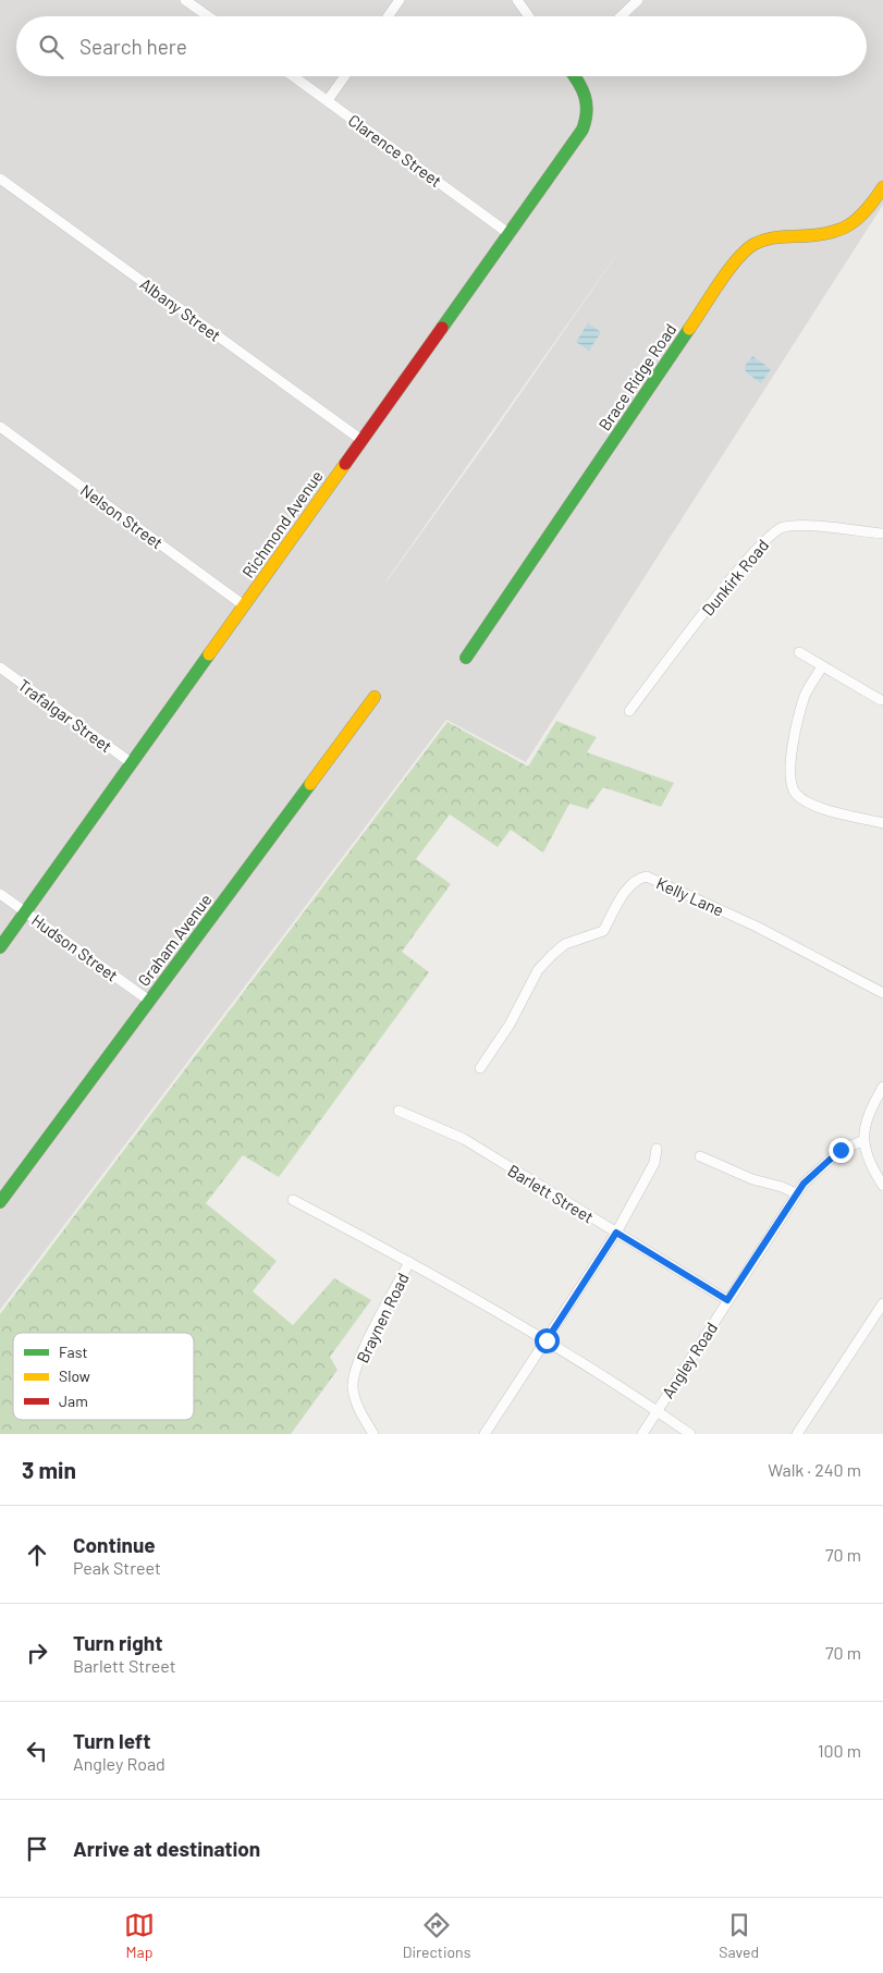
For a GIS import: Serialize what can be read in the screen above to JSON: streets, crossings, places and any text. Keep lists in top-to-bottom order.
{
  "streets": {
    "street": [
      "Clarence Street",
      "Albany Street",
      "Brace Ridge Road",
      "Nelson Street",
      "Richmond Avenue",
      "Dunkirk Road",
      "Trafalgar Street",
      "Kelly Lane",
      "Graham Avenue",
      "Hudson Street",
      "Barlett Street",
      "Braynen Road",
      "Angley Road"
    ]
  },
  "crossings": [
    ["Clarence Street", "Richmond Avenue"],
    ["Albany Street", "Richmond Avenue"],
    ["Nelson Street", "Richmond Avenue"],
    ["Richmond Avenue", "Trafalgar Street"],
    ["Richmond Avenue", "Hudson Street"],
    ["Graham Avenue", "Hudson Street"],
    ["Barlett Street", "Angley Road"]
  ],
  "legend": ["Fast", "Slow", "Jam"],
  "page": {
    "search": "Search here",
    "heading": ["3 min", "Walk · 240 m"],
    "list": [
      ["Continue", "Peak Street", "70 m"],
      ["Turn right", "Barlett Street", "70 m"],
      ["Turn left", "Angley Road", "100 m"],
      "Arrive at destination"
    ],
    "nav": ["Map", "Directions", "Saved"]
  }
}
